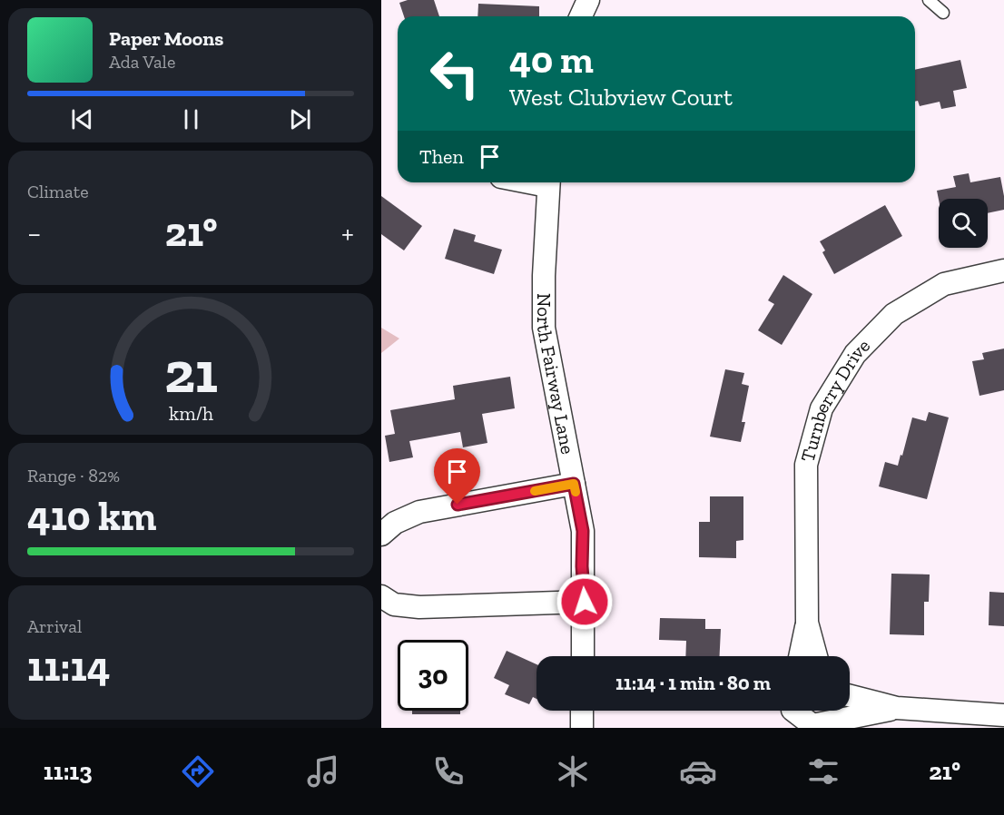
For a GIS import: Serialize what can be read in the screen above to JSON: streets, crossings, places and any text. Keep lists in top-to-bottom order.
{
  "streets": {
    "street": ["North Fairway Lane", "Turnberry Drive"]
  },
  "page": {
    "turn": ["40 m", "West Clubview Court"],
    "song": ["Paper Moons", "Ada Vale"],
    "then": "Then",
    "tile": [
      "Climate",
      ["Range · 82%", "410 km"],
      ["Arrival", "11:14"]
    ],
    "heat": ["−", "21°", "+"],
    "limit": "30",
    "trip": "11:14 · 1 min · 80 m",
    "tabs": ["11:13", "21°"],
    "gauge": ["21", "km/h"]
  }
}
